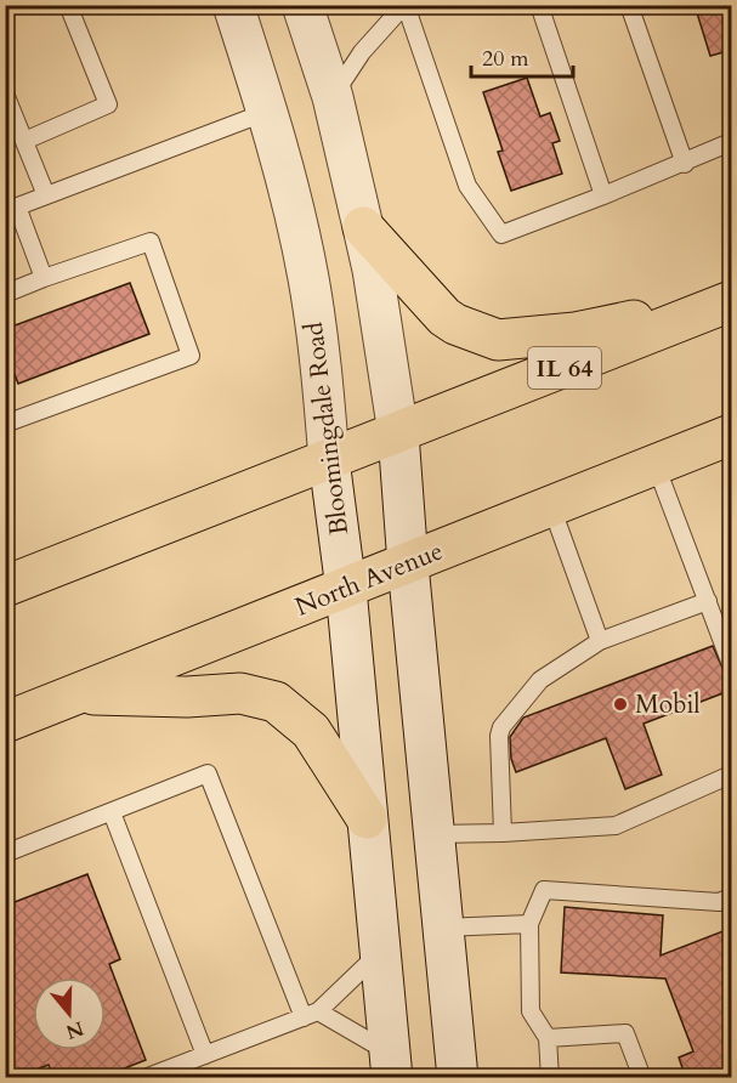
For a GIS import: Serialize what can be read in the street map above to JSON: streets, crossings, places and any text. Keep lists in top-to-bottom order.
{
  "streets": {
    "main road": ["IL 64", "Bloomingdale Road", "North Avenue"]
  },
  "crossings": [
    ["IL 64", "Bloomingdale Road"],
    ["Bloomingdale Road", "North Avenue"]
  ],
  "places": ["Mobil"],
  "scale_bar": "20 m",
  "north": "bottom"
}
